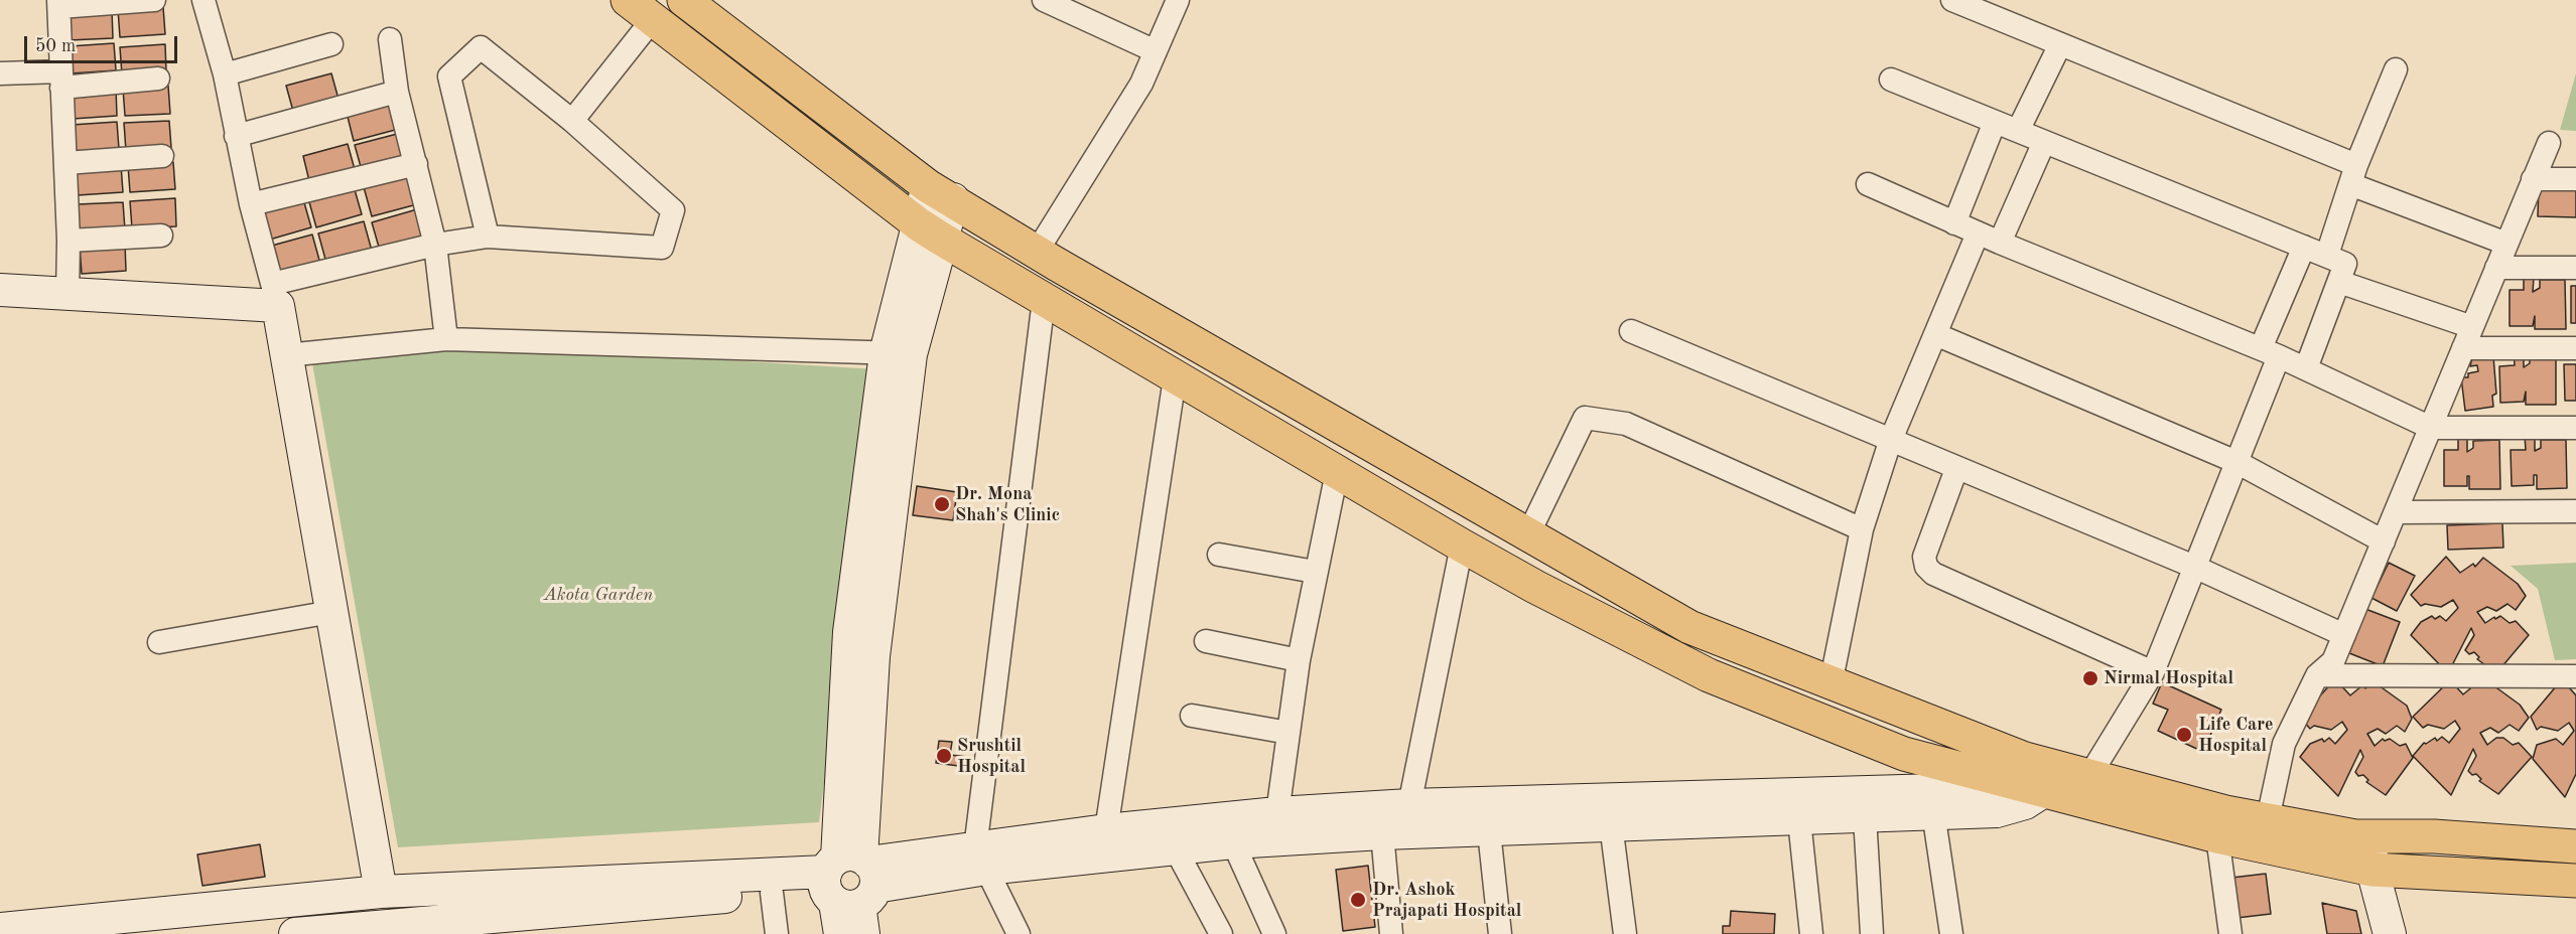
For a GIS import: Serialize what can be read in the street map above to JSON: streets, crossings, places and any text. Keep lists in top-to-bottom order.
{
  "parks": ["Akota Garden"],
  "places": [
    "Dr. Mona Shah's Clinic",
    "Nirmal Hospital",
    "Life Care Hospital",
    "Srushtil Hospital",
    "Dr. Ashok Prajapati Hospital"
  ],
  "scale_bar": "50 m"
}
